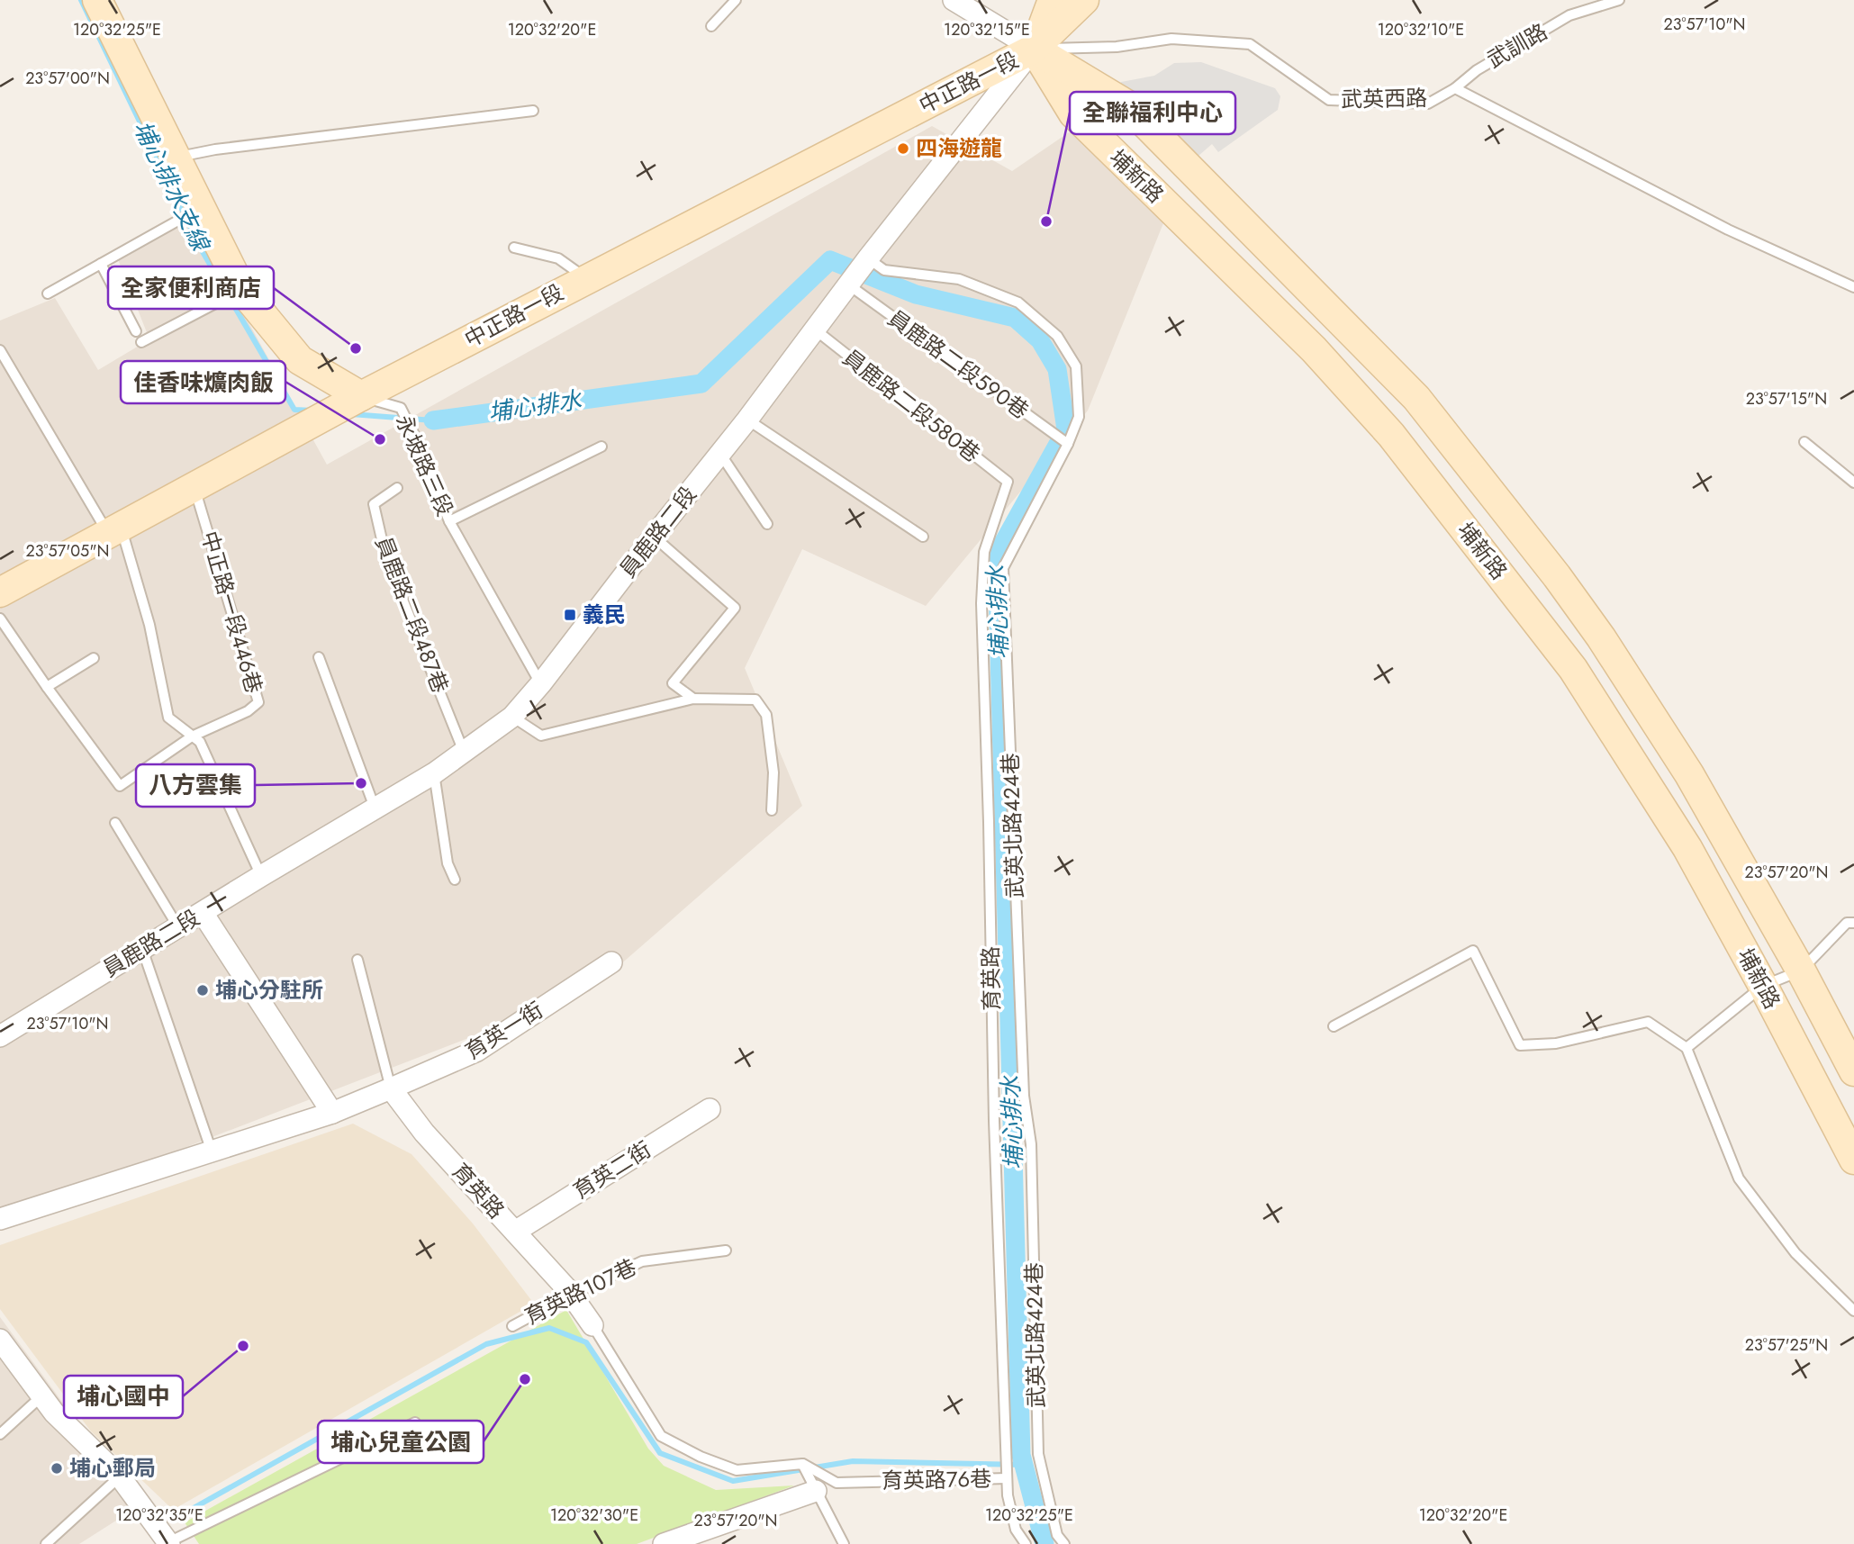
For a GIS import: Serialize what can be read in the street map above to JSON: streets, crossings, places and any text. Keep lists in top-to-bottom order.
{
  "streets": {
    "street": [
      "中正路一段",
      "埔新路",
      "永坡路三段",
      "員鹿路二段",
      "育英路",
      "育英一街",
      "育英二街"
    ],
    "lane": [
      "武訓路",
      "武英西路",
      "員鹿路二段590巷",
      "員鹿路二段580巷",
      "中正路一段446巷",
      "員鹿路二段487巷",
      "武英北路424巷",
      "育英路107巷",
      "育英路76巷"
    ]
  },
  "crossings": [
    ["武訓路", "武英西路"],
    ["中正路一段", "武英西路"],
    ["中正路一段", "埔新路"],
    ["中正路一段", "永坡路三段"],
    ["中正路一段", "員鹿路二段"],
    ["中正路一段", "中正路一段446巷"],
    ["武英西路", "埔新路"],
    ["武英西路", "員鹿路二段"],
    ["埔新路", "員鹿路二段"],
    ["員鹿路二段590巷", "員鹿路二段"],
    ["員鹿路二段590巷", "武英北路424巷"],
    ["員鹿路二段580巷", "員鹿路二段"],
    ["員鹿路二段580巷", "育英路"],
    ["永坡路三段", "員鹿路二段"],
    ["員鹿路二段", "員鹿路二段487巷"],
    ["員鹿路二段", "武英北路424巷"],
    ["育英路", "育英一街"],
    ["育英路", "育英二街"],
    ["育英路", "育英路107巷"],
    ["育英路", "育英路76巷"]
  ],
  "water": ["埔心排水支線", "埔心排水"],
  "places": {
    "other": [
      "四海遊龍",
      "全聯福利中心",
      "全家便利商店",
      "佳香味爌肉飯",
      "八方雲集",
      "埔心分駐所",
      "埔心國中",
      "埔心兒童公園",
      "埔心郵局"
    ],
    "transit": ["義民"]
  },
  "coordinates": [
    "23°57'10\"N",
    "120°32'25\"E",
    "120°32'20\"E",
    "120°32'15\"E",
    "120°32'10\"E",
    "23°57'00\"N",
    "23°57'15\"N",
    "23°57'05\"N",
    "23°57'20\"N",
    "23°57'25\"N",
    "120°32'35\"E",
    "120°32'30\"E"
  ]
}
